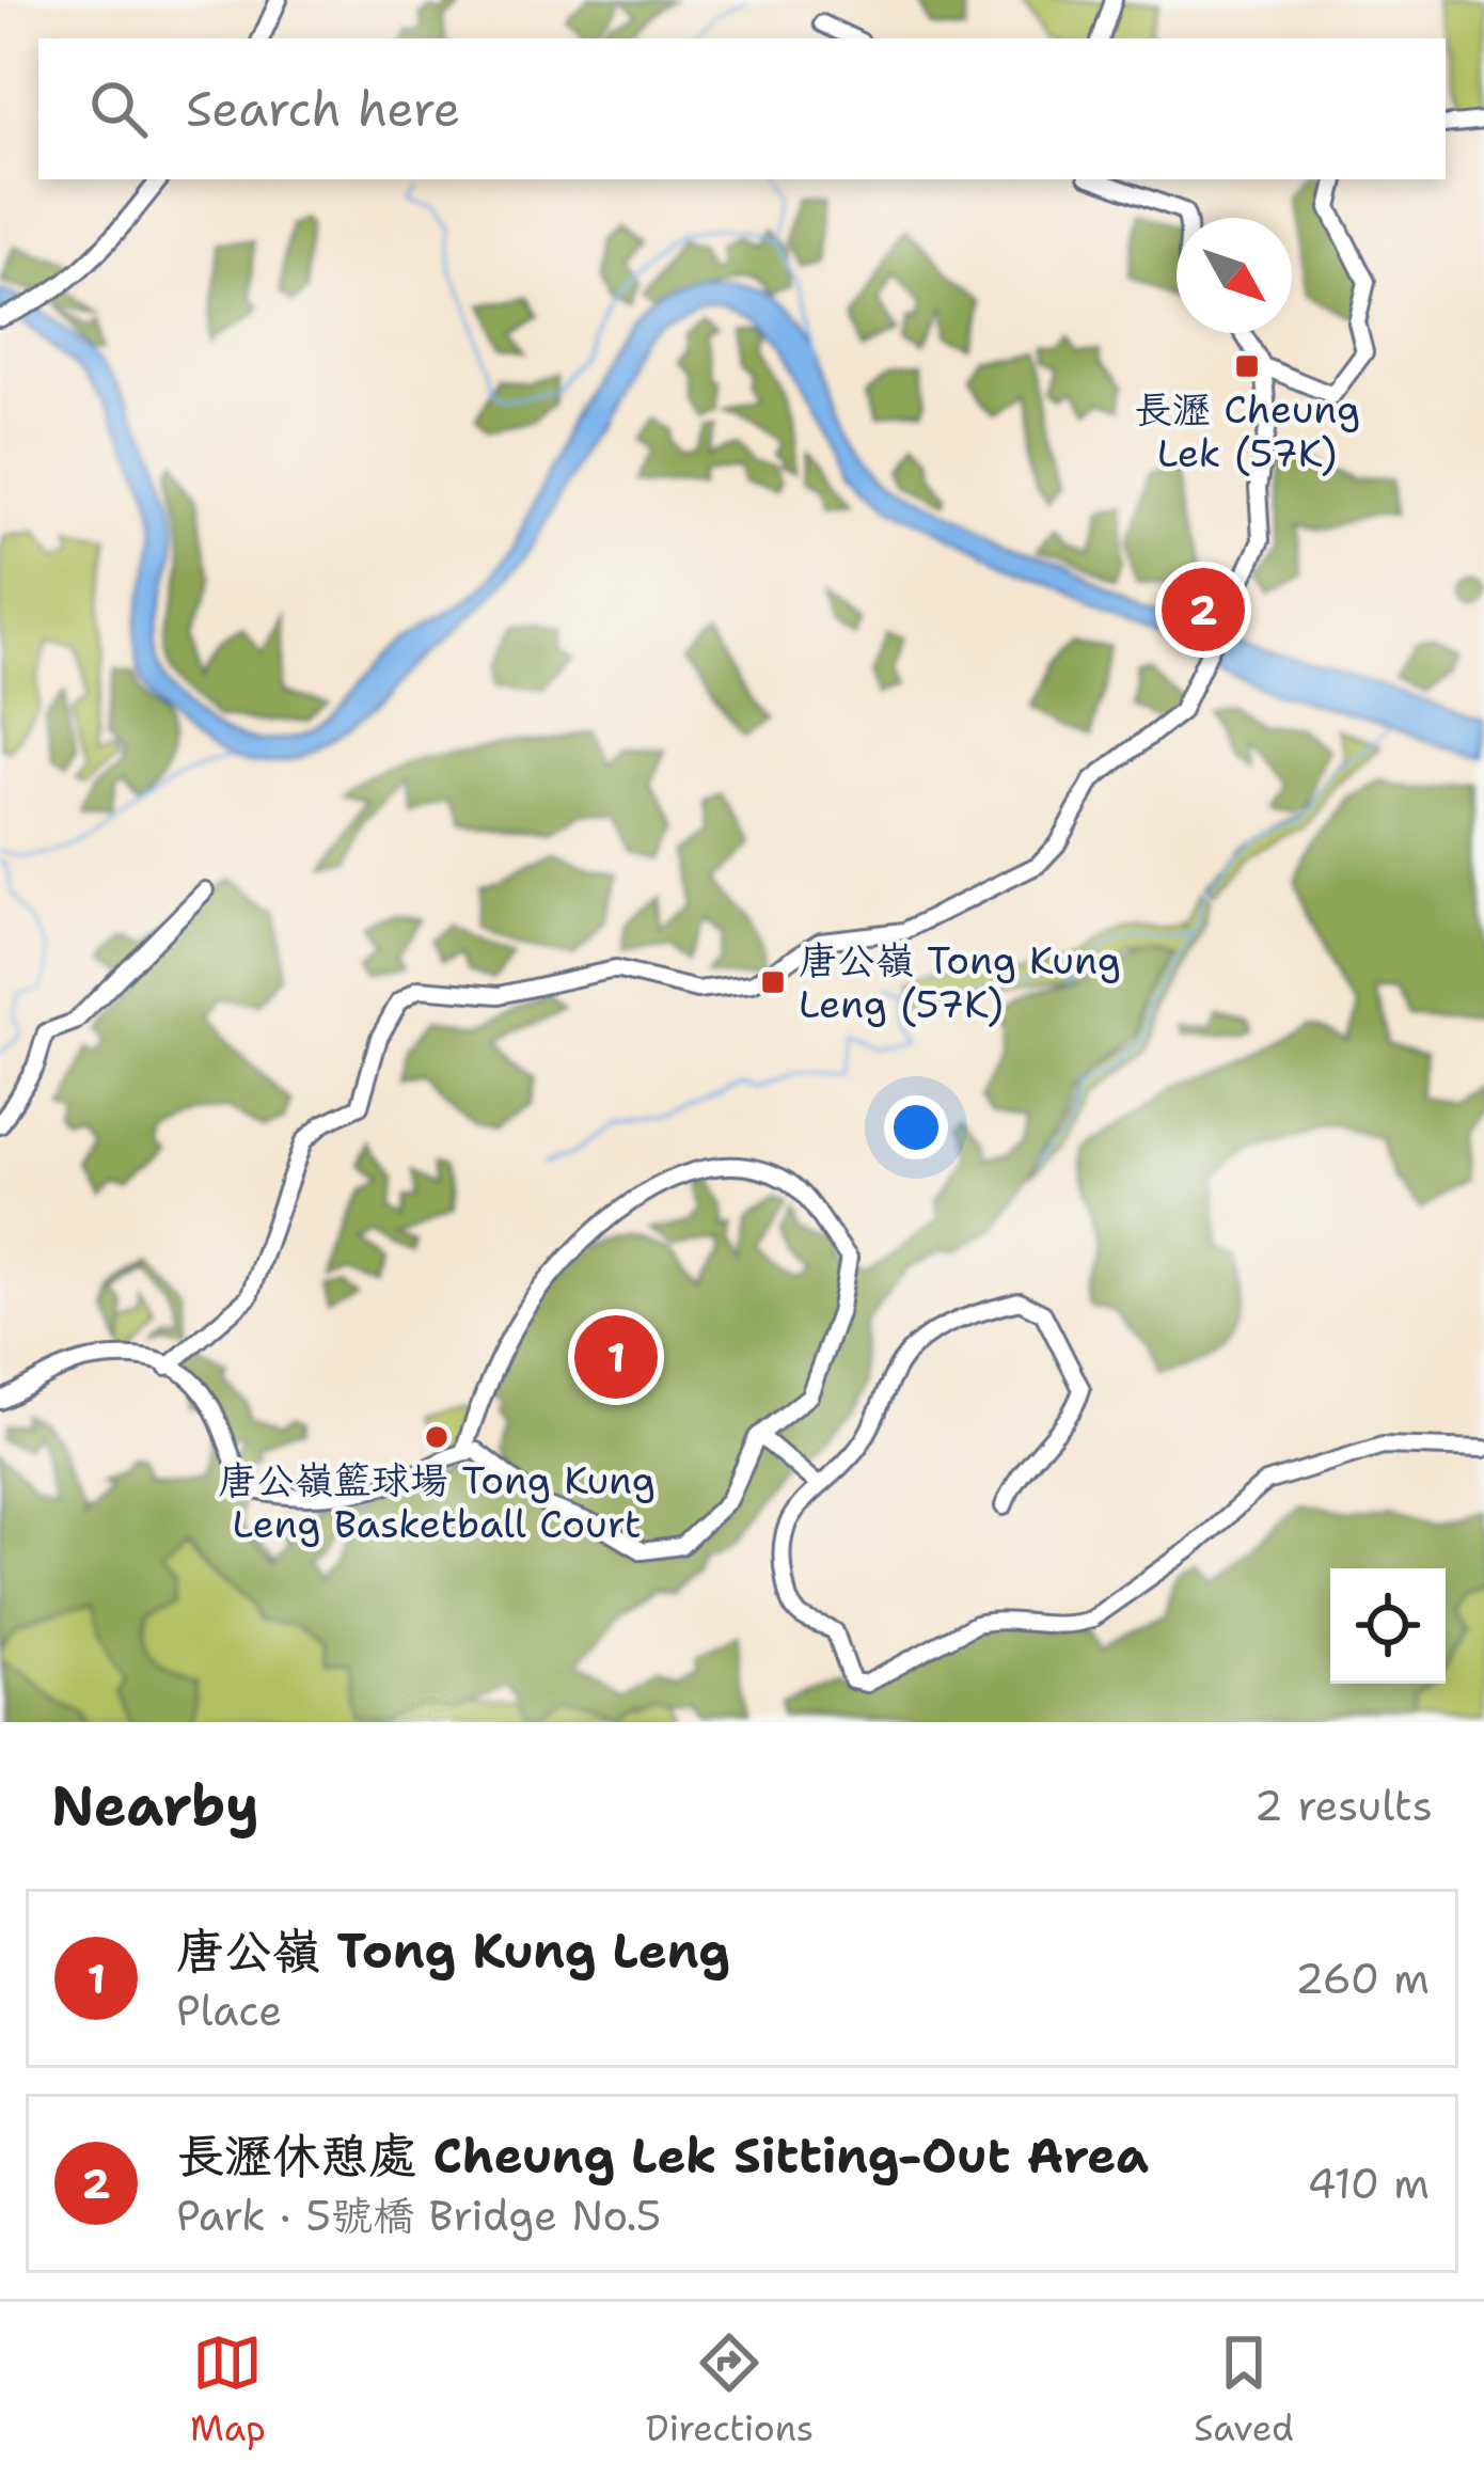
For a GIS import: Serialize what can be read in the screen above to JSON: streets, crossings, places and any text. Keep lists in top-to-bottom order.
{
  "places": {
    "transit": ["長瀝 Cheung Lek (57K)", "唐公嶺 Tong Kung Leng (57K)"],
    "other": ["唐公嶺籃球場 Tong Kung Leng Basketball Court"]
  },
  "north": "bottom right",
  "page": {
    "search": "Search here",
    "pins": ["2", "1"],
    "heading": ["Nearby", "2 results"],
    "list": [
      {
        "mark": "1",
        "name": "唐公嶺 Tong Kung Leng",
        "note": "Place",
        "value": "260 m"
      },
      {
        "mark": "2",
        "name": "長瀝休憩處 Cheung Lek Sitting-Out Area",
        "note": "Park · 5號橋 Bridge No.5",
        "value": "410 m"
      }
    ],
    "nav": ["Map", "Directions", "Saved"]
  }
}
